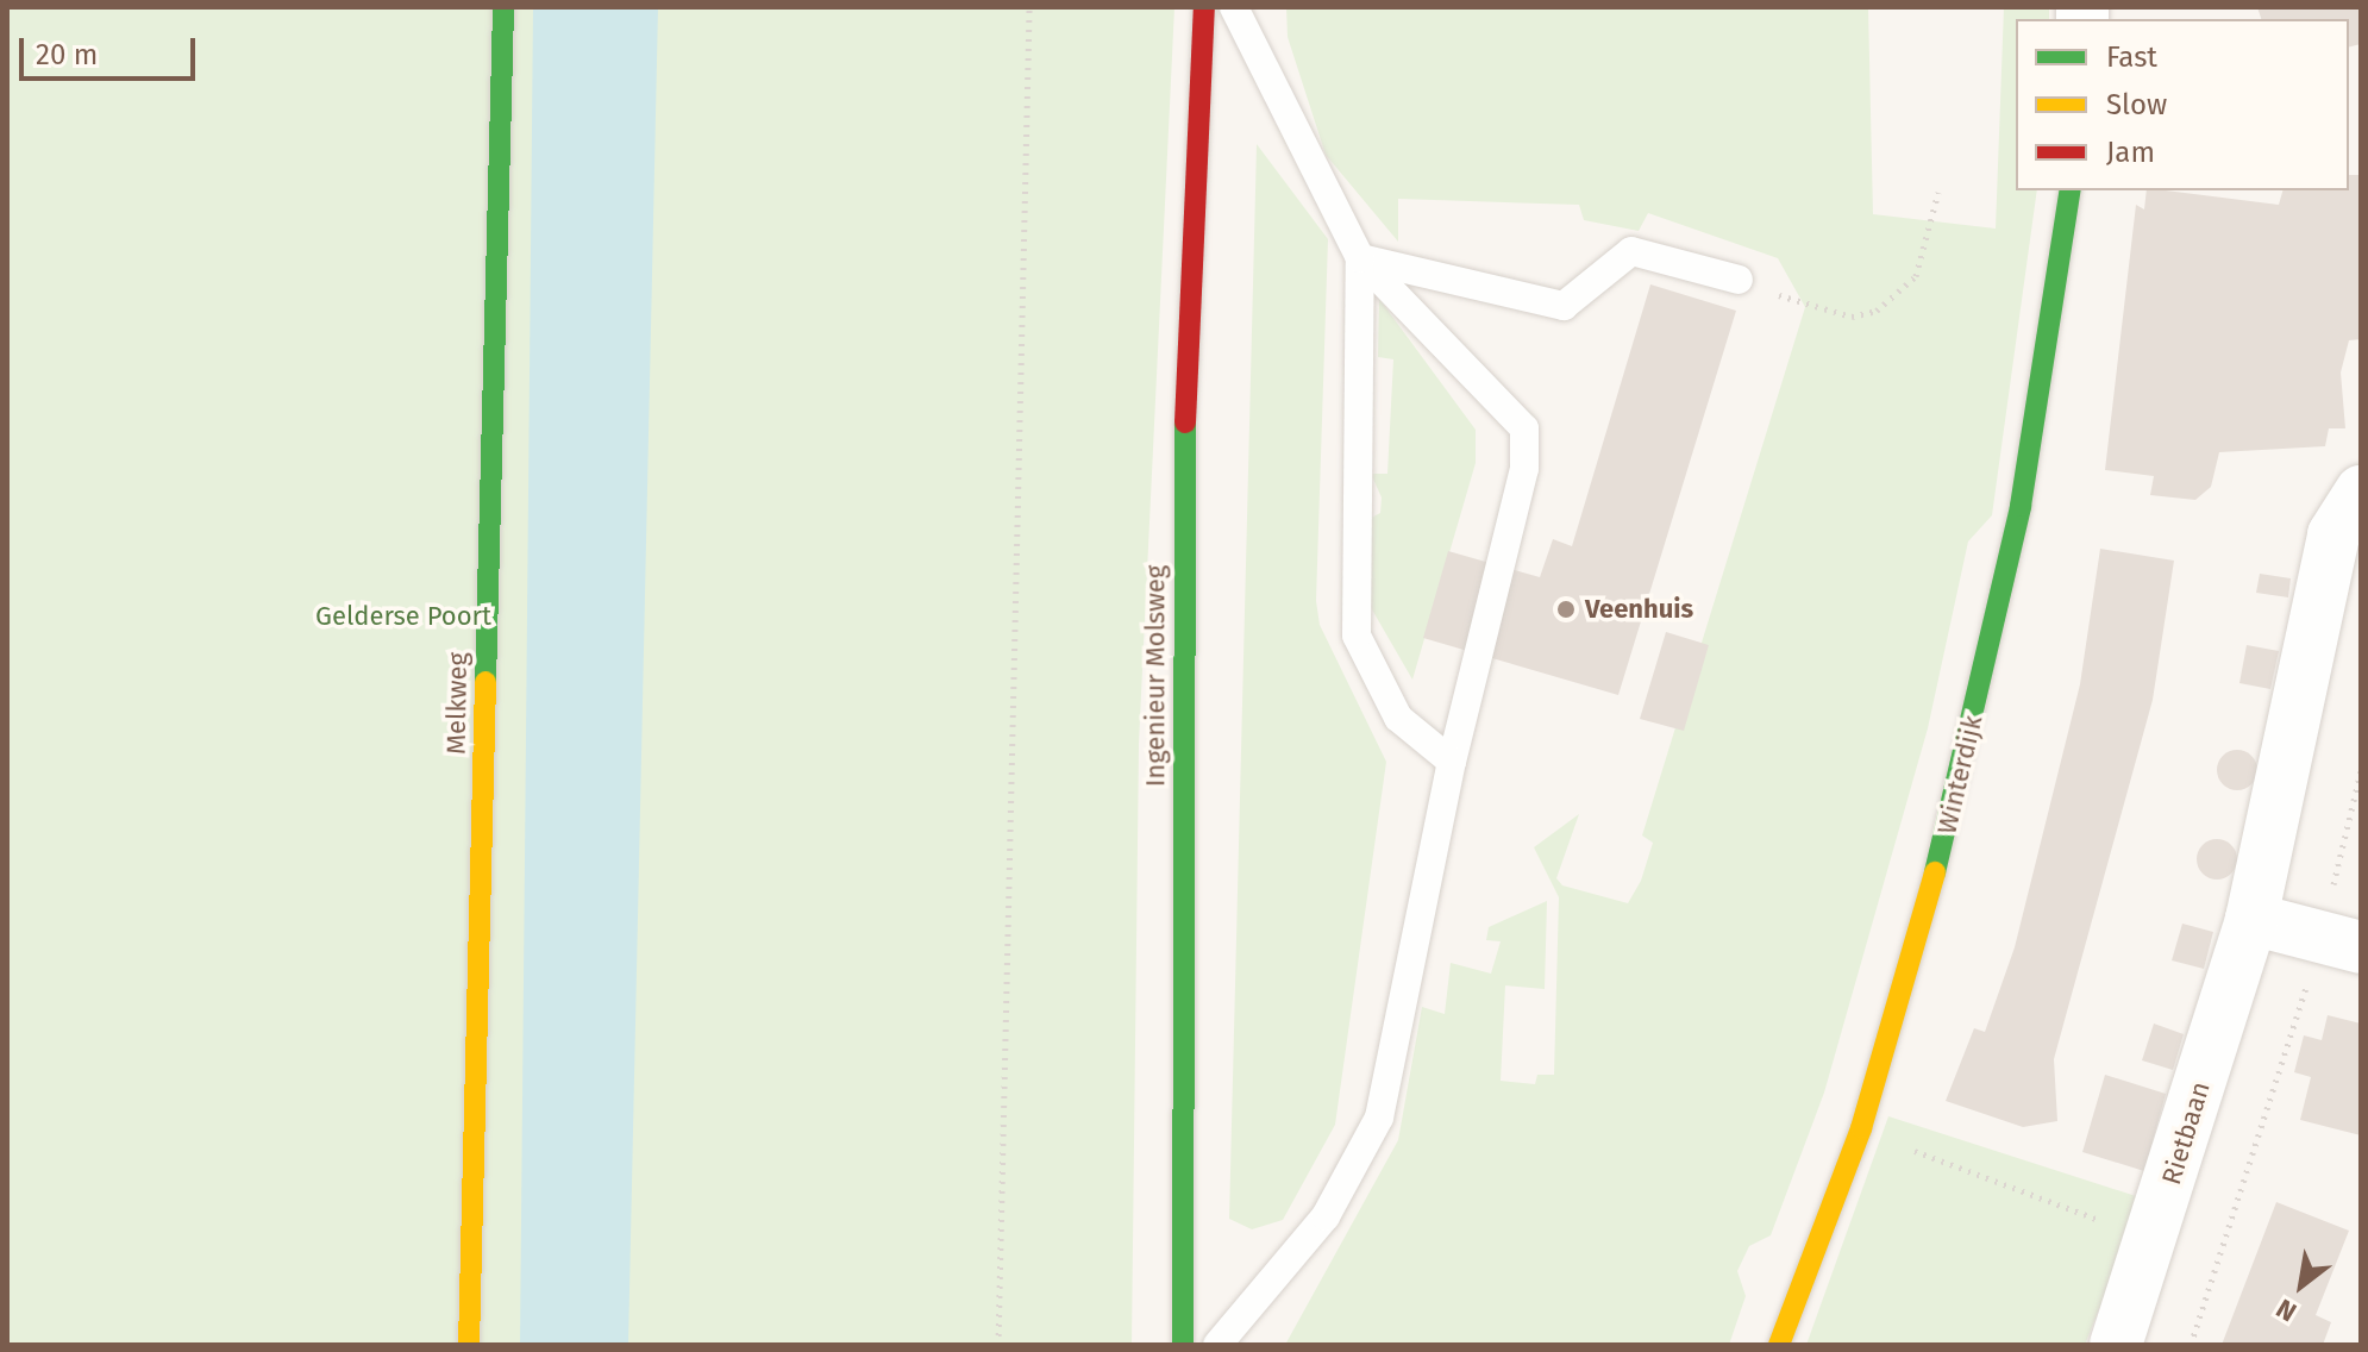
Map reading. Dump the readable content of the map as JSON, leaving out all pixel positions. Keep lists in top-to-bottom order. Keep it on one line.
{"streets":{"street":["Ingenieur Molsweg","Melkweg","Winterdijk","Rietbaan"]},"parks":["Gelderse Poort"],"places":["Veenhuis"],"legend":["Fast","Slow","Jam"],"scale_bar":"20 m","north":"bottom left"}
